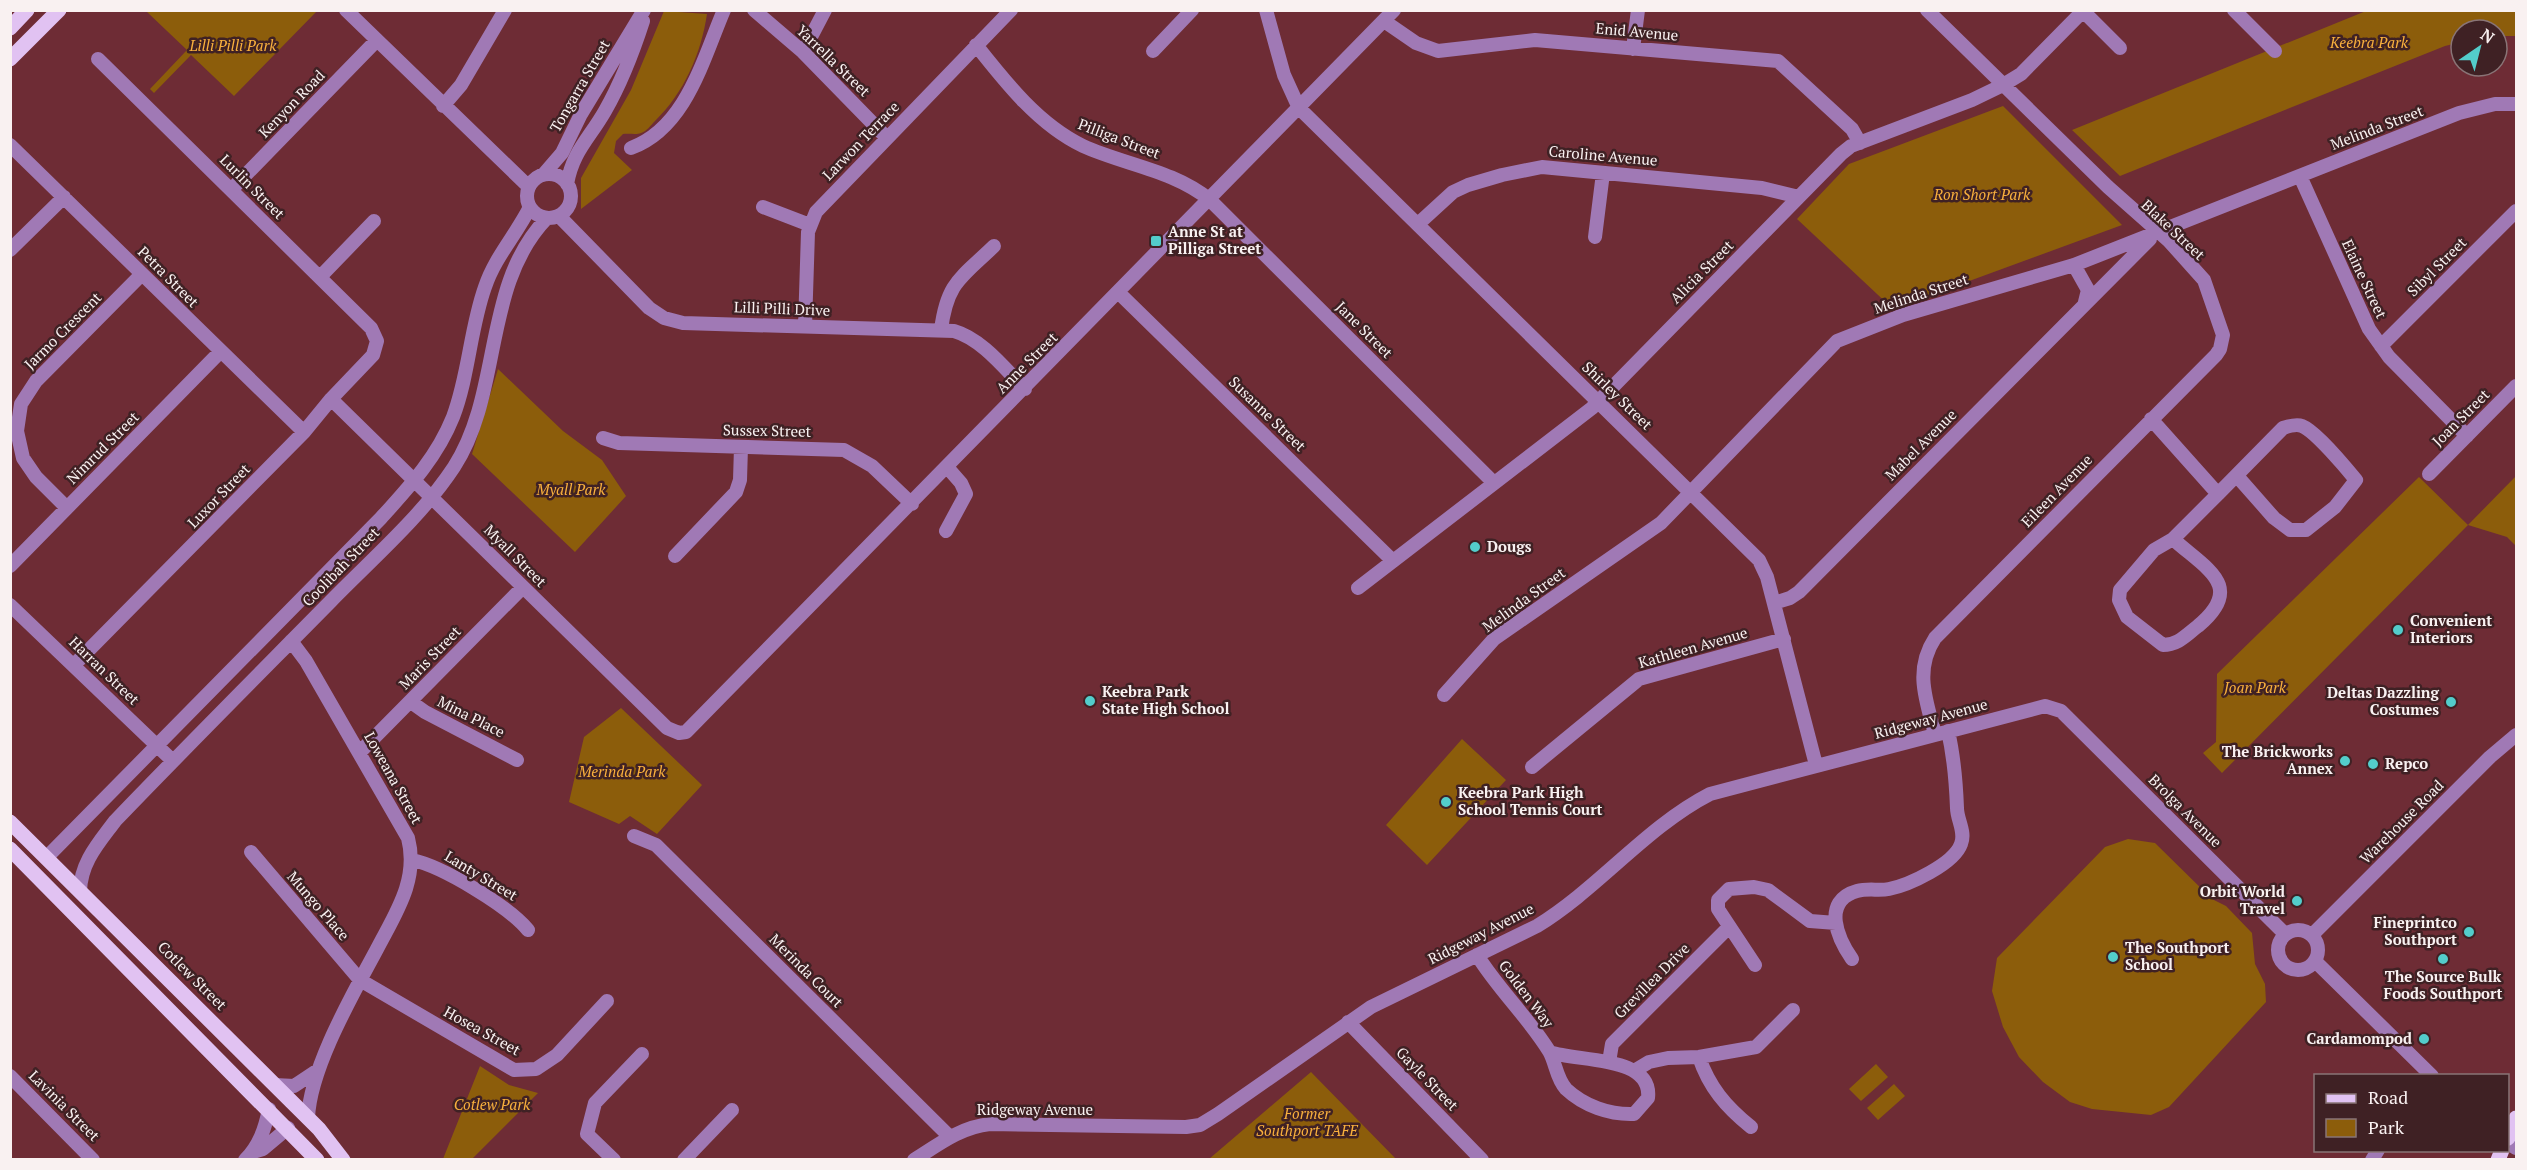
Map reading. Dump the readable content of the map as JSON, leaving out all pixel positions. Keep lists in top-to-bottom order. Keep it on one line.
{"streets":{"main road":["Cotlew Street"],"street":["Enid Avenue","Yarrella Street","Tongarra Street","Kenyon Road","Melinda Street","Pilliga Street","Larwon Terrace","Caroline Avenue","Lurlin Street","Blake Street","Sibyl Street","Alicia Street","Petra Street","Elaine Street","Lilli Pilli Drive","Jane Street","Jarmo Crescent","Anne Street","Shirley Street","Susanne Street","Joan Street","Sussex Street","Mabel Avenue","Nimrud Street","Eileen Avenue","Luxor Street","Myall Street","Coolibah Street","Kathleen Avenue","Maris Street","Harran Street","Mina Place","Ridgeway Avenue","Loweana Street","Brolga Avenue","Warehouse Road","Lanty Street","Mungo Place","Merinda Court","Grevillea Drive","Golden Way","Hosea Street","Gayle Street","Lavinia Street"]},"crossings":[["Enid Avenue","Alicia Street"],["Enid Avenue","Anne Street"],["Yarrella Street","Larwon Terrace"],["Tongarra Street","Lilli Pilli Drive"],["Tongarra Street","Coolibah Street"],["Kenyon Road","Lurlin Street"],["Melinda Street","Blake Street"],["Melinda Street","Elaine Street"],["Melinda Street","Shirley Street"],["Melinda Street","Mabel Avenue"],["Pilliga Street","Larwon Terrace"],["Pilliga Street","Jane Street"],["Pilliga Street","Anne Street"],["Caroline Avenue","Alicia Street"],["Caroline Avenue","Shirley Street"],["Lurlin Street","Luxor Street"],["Blake Street","Alicia Street"],["Blake Street","Mabel Avenue"],["Blake Street","Eileen Avenue"],["Sibyl Street","Elaine Street"],["Alicia Street","Jane Street"],["Alicia Street","Shirley Street"],["Alicia Street","Susanne Street"],["Petra Street","Jarmo Crescent"],["Petra Street","Nimrud Street"],["Petra Street","Luxor Street"],["Elaine Street","Joan Street"],["Lilli Pilli Drive","Anne Street"],["Lilli Pilli Drive","Coolibah Street"],["Jane Street","Anne Street"],["Jarmo Crescent","Nimrud Street"],["Anne Street","Shirley Street"],["Anne Street","Susanne Street"],["Anne Street","Sussex Street"],["Anne Street","Myall Street"],["Shirley Street","Mabel Avenue"],["Shirley Street","Kathleen Avenue"],["Shirley Street","Ridgeway Avenue"],["Eileen Avenue","Ridgeway Avenue"],["Luxor Street","Myall Street"],["Luxor Street","Harran Street"],["Myall Street","Coolibah Street"],["Myall Street","Maris Street"],["Coolibah Street","Harran Street"],["Coolibah Street","Loweana Street"],["Coolibah Street","Cotlew Street"],["Maris Street","Mina Place"],["Maris Street","Loweana Street"],["Ridgeway Avenue","Brolga Avenue"],["Ridgeway Avenue","Merinda Court"],["Ridgeway Avenue","Golden Way"],["Ridgeway Avenue","Gayle Street"],["Loweana Street","Lanty Street"],["Loweana Street","Mungo Place"],["Loweana Street","Cotlew Street"],["Loweana Street","Hosea Street"],["Brolga Avenue","Warehouse Road"],["Mungo Place","Hosea Street"],["Grevillea Drive","Golden Way"]],"parks":["Keebra Park","Lilli Pilli Park","Ron Short Park","Myall Park","Joan Park","Merinda Park","Cotlew Park","Former Southport TAFE"],"places":{"transit":["Anne St at Pilliga Street"],"other":["Dougs","Convenient Interiors","Keebra Park State High School","Deltas Dazzling Costumes","The Brickworks Annex","Repco","Keebra Park High School Tennis Court","Orbit World Travel","Fineprintco Southport","The Southport School","The Source Bulk Foods Southport","Cardamompod"]},"legend":["Road","Park"],"north":"top right"}
